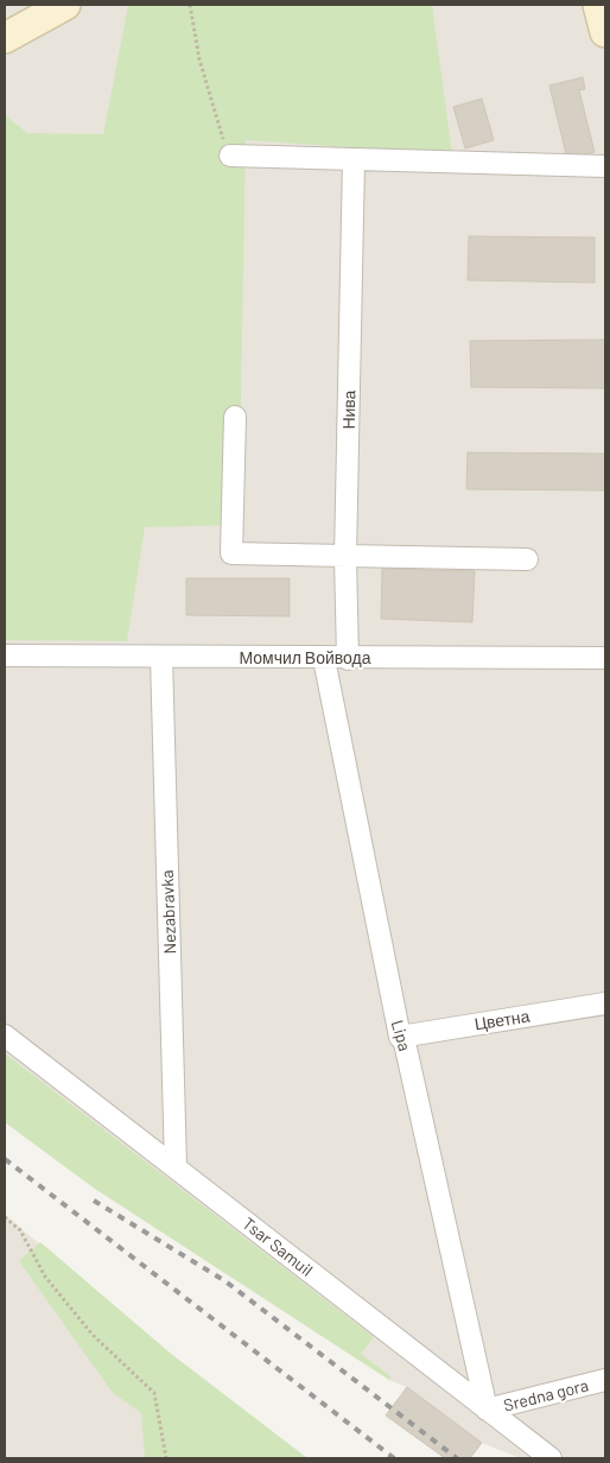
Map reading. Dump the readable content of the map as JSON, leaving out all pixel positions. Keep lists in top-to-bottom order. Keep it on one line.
{"streets":{"street":["Нива","Момчил Войвода","Nezabravka","Цветна","Lipa","Tsar Samuil","Sredna gora"]},"crossings":[["Нива","Момчил Войвода"],["Момчил Войвода","Nezabravka"],["Момчил Войвода","Lipa"],["Nezabravka","Tsar Samuil"],["Цветна","Lipa"],["Lipa","Tsar Samuil"],["Lipa","Sredna gora"],["Tsar Samuil","Sredna gora"]]}
